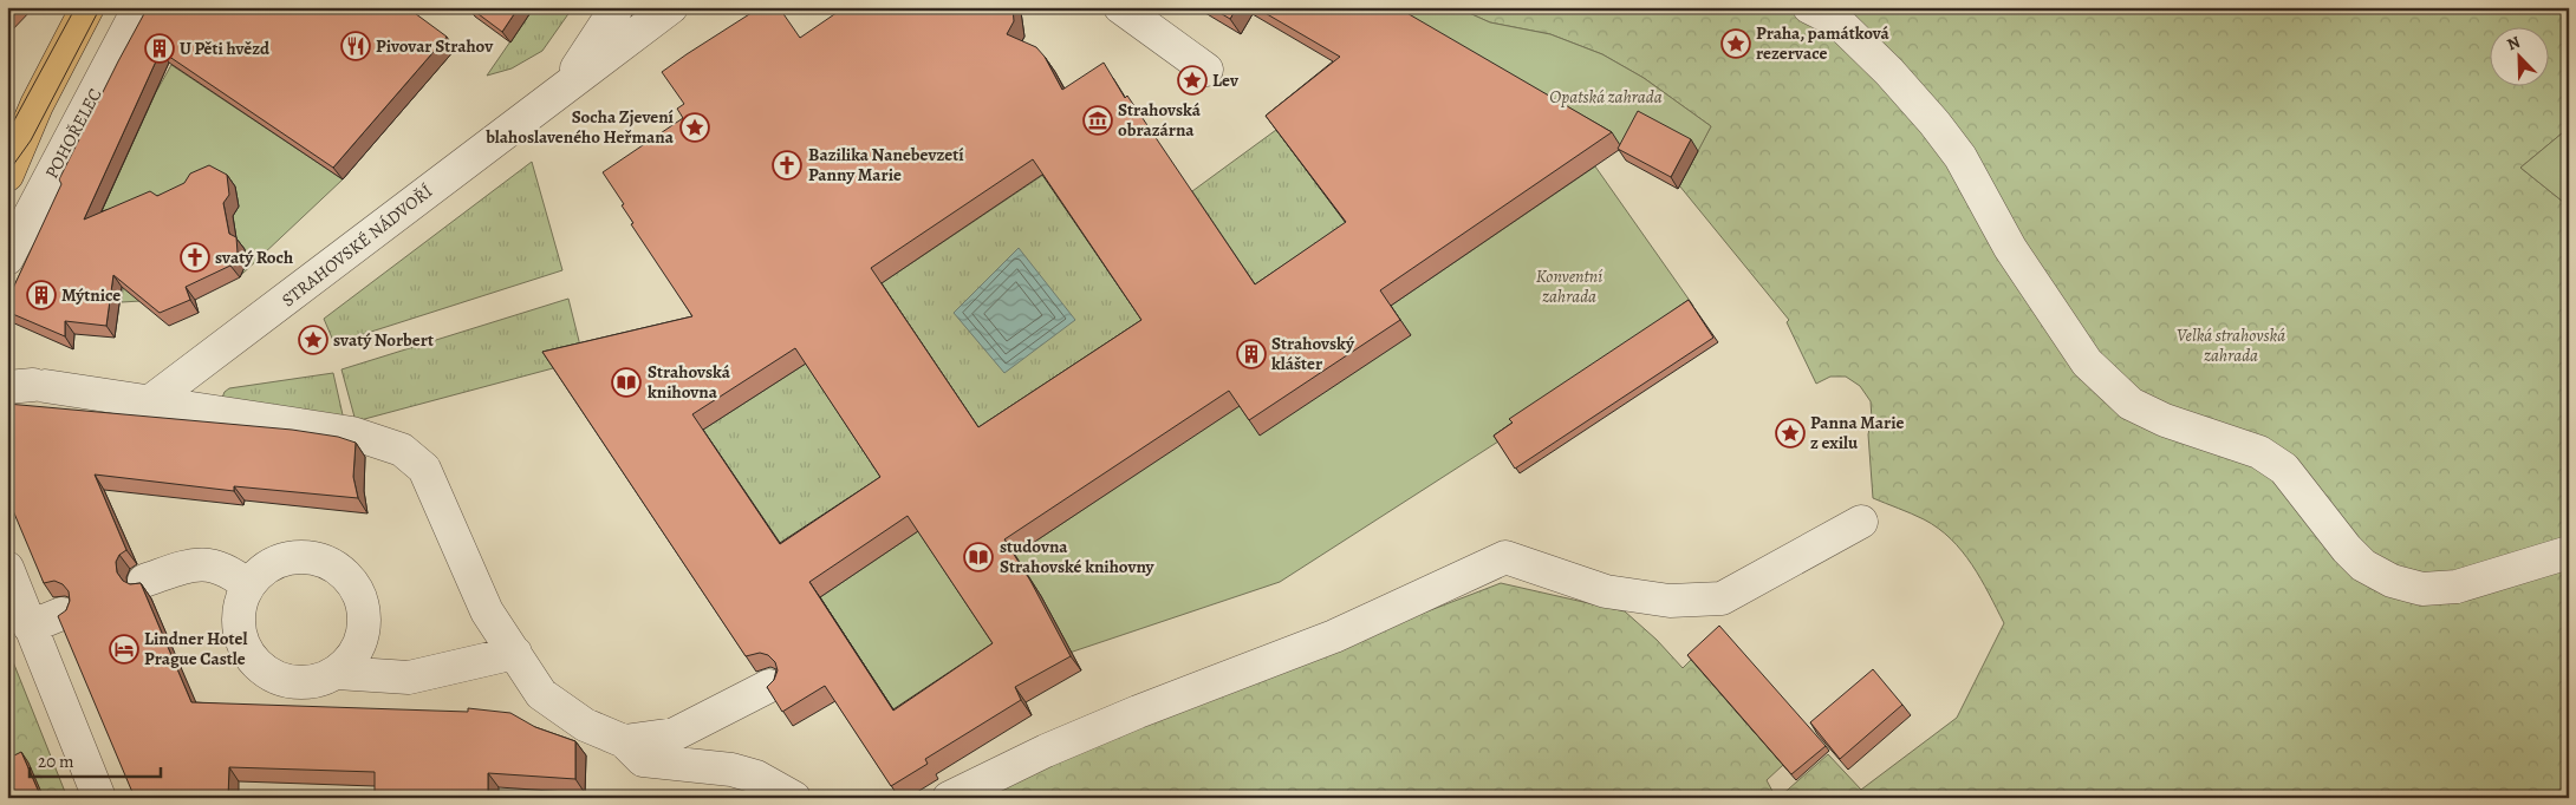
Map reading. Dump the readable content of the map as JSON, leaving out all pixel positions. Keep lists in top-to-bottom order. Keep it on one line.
{"streets":{"street":["POHOŘELEC","STRAHOVSKÉ NÁDVOŘÍ"]},"parks":["Opatská zahrada","Konventní zahrada","Velká strahovská zahrada"],"places":{"place":["Praha, památková rezervace","Lev","Socha Zjevení blahoslaveného Heřmana","svatý Norbert","Panna Marie z exilu"],"restaurant":["Pivovar Strahov"],"building":["U Pěti hvězd","Mýtnice","Strahovský klášter"],"museum":["Strahovská obrazárna"],"church":["Bazilika Nanebevzetí Panny Marie","svatý Roch"],"library":["Strahovská knihovna","studovna Strahovské knihovny"],"hotel":["Lindner Hotel Prague Castle"]},"scale_bar":"20 m","north":"top left"}
